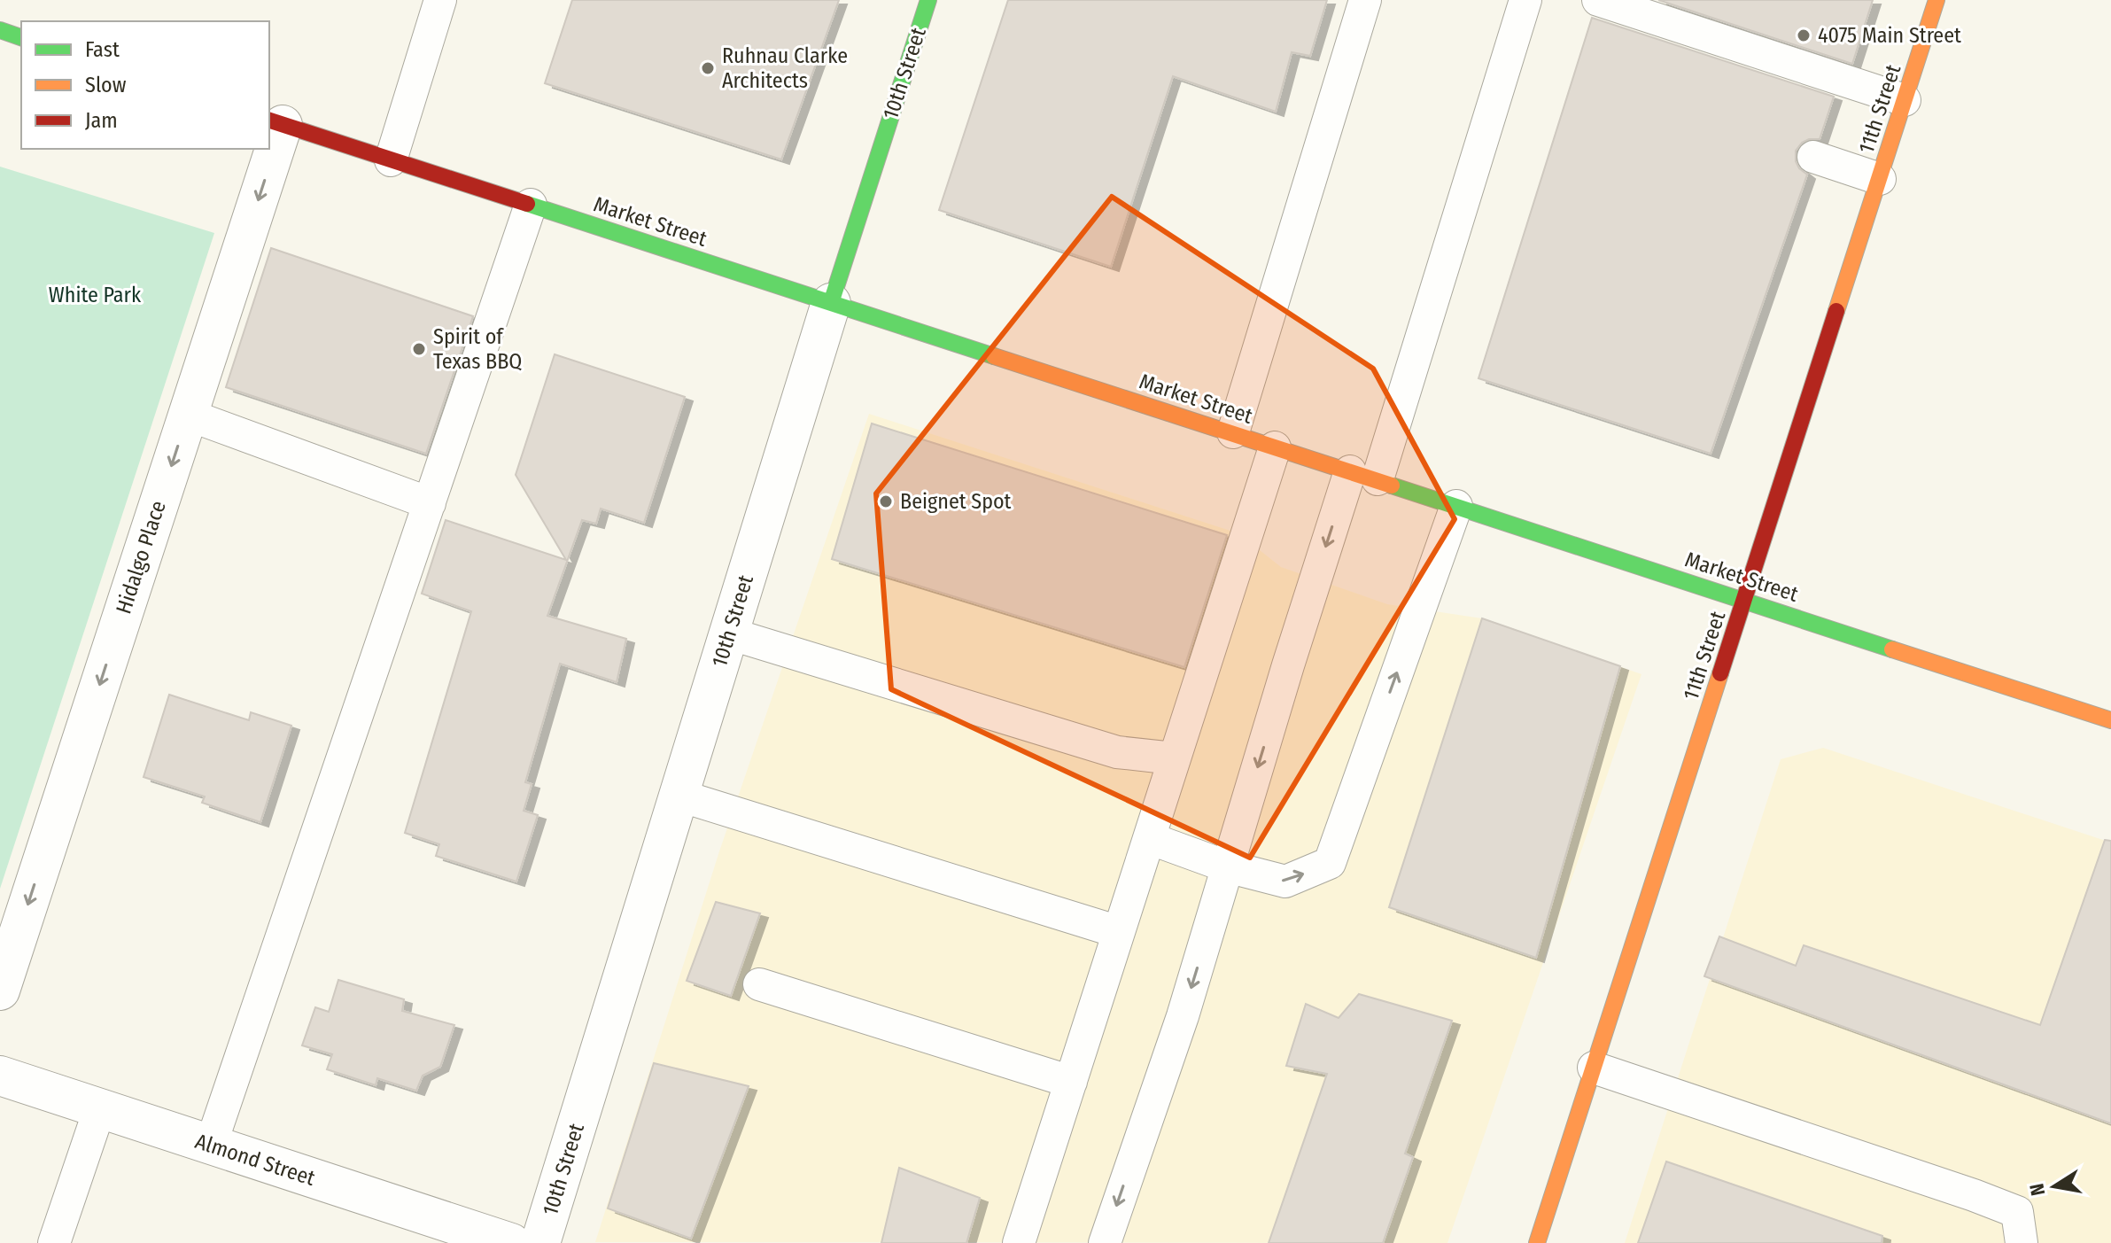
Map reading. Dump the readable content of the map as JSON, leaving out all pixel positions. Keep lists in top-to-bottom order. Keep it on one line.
{"streets":{"main road":["10th Street","11th Street","Market Street"],"street":["Hidalgo Place","Almond Street"]},"crossings":[["10th Street","Market Street"],["11th Street","Market Street"],["Market Street","Hidalgo Place"]],"one_way":["Hidalgo Place"],"parks":["White Park"],"places":["4075 Main Street","Ruhnau Clarke Architects","Spirit of Texas BBQ","Beignet Spot"],"legend":["Fast","Slow","Jam"],"north":"left"}
